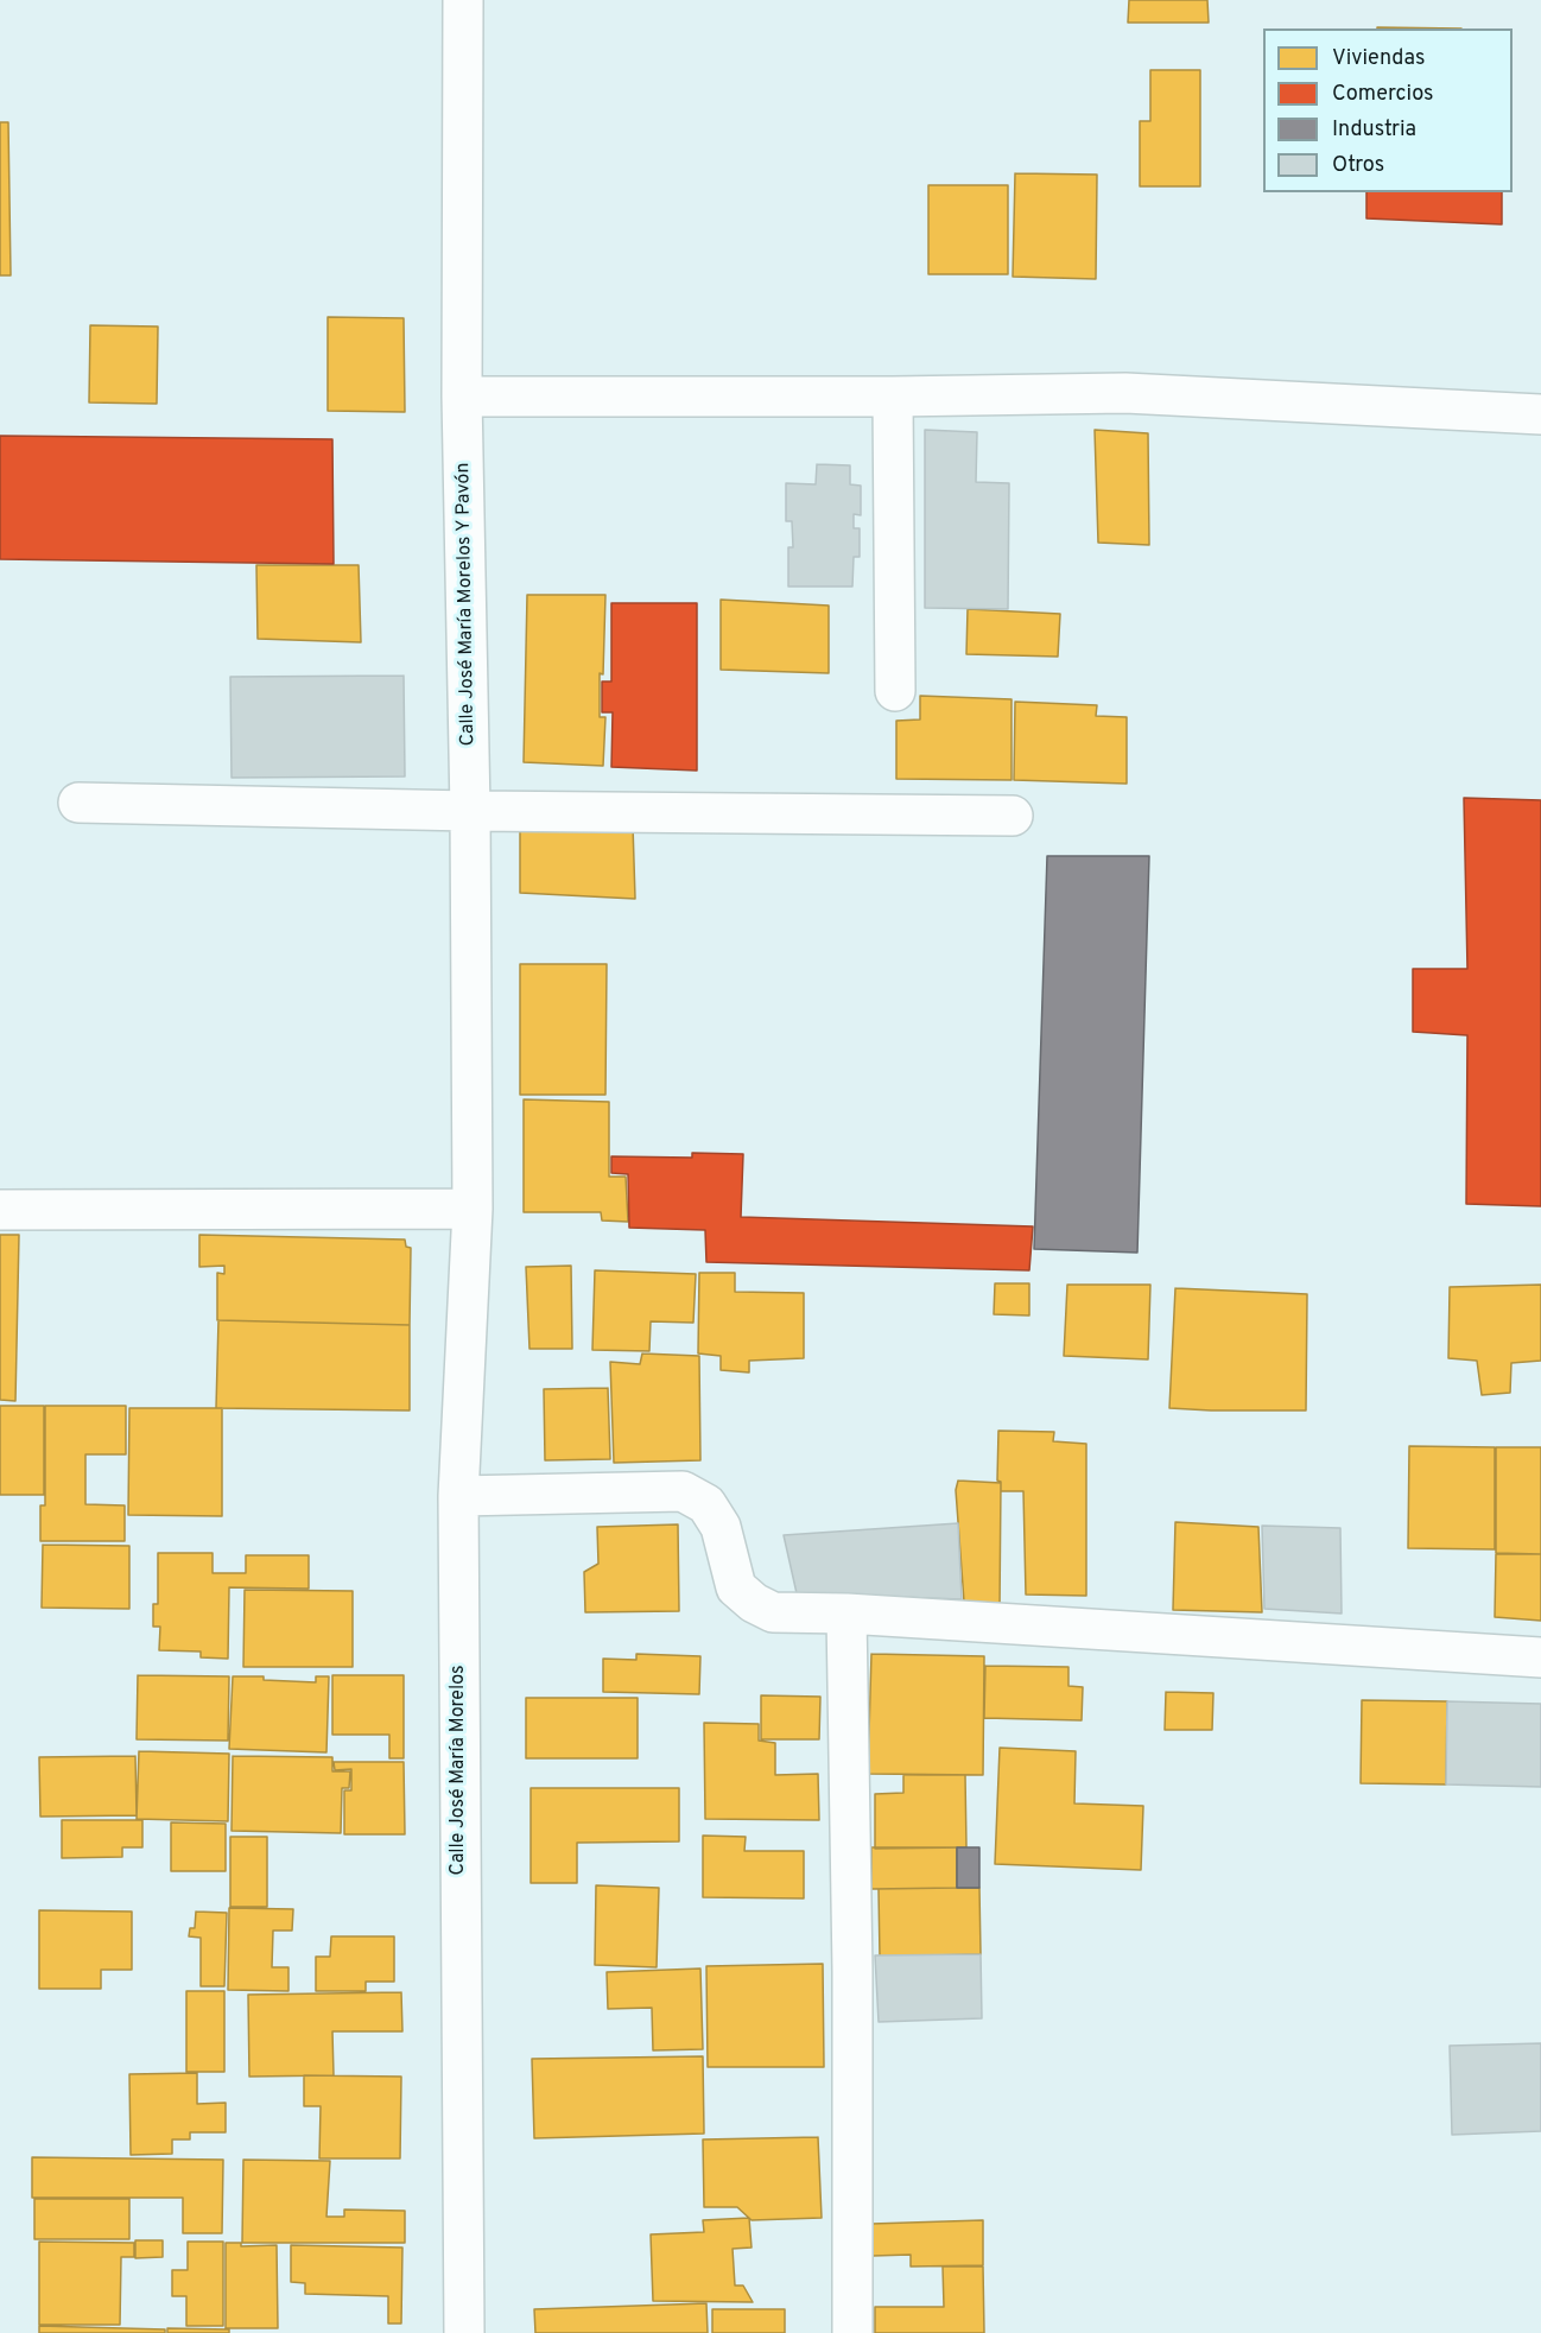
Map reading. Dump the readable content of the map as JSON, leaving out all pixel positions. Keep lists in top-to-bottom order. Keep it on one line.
{"streets":{"street":["Calle José María Morelos Y Pavón","Calle José María Morelos"]},"crossings":[["Calle José María Morelos Y Pavón","Calle José María Morelos"]],"legend":["Viviendas","Comercios","Industria","Otros"]}
